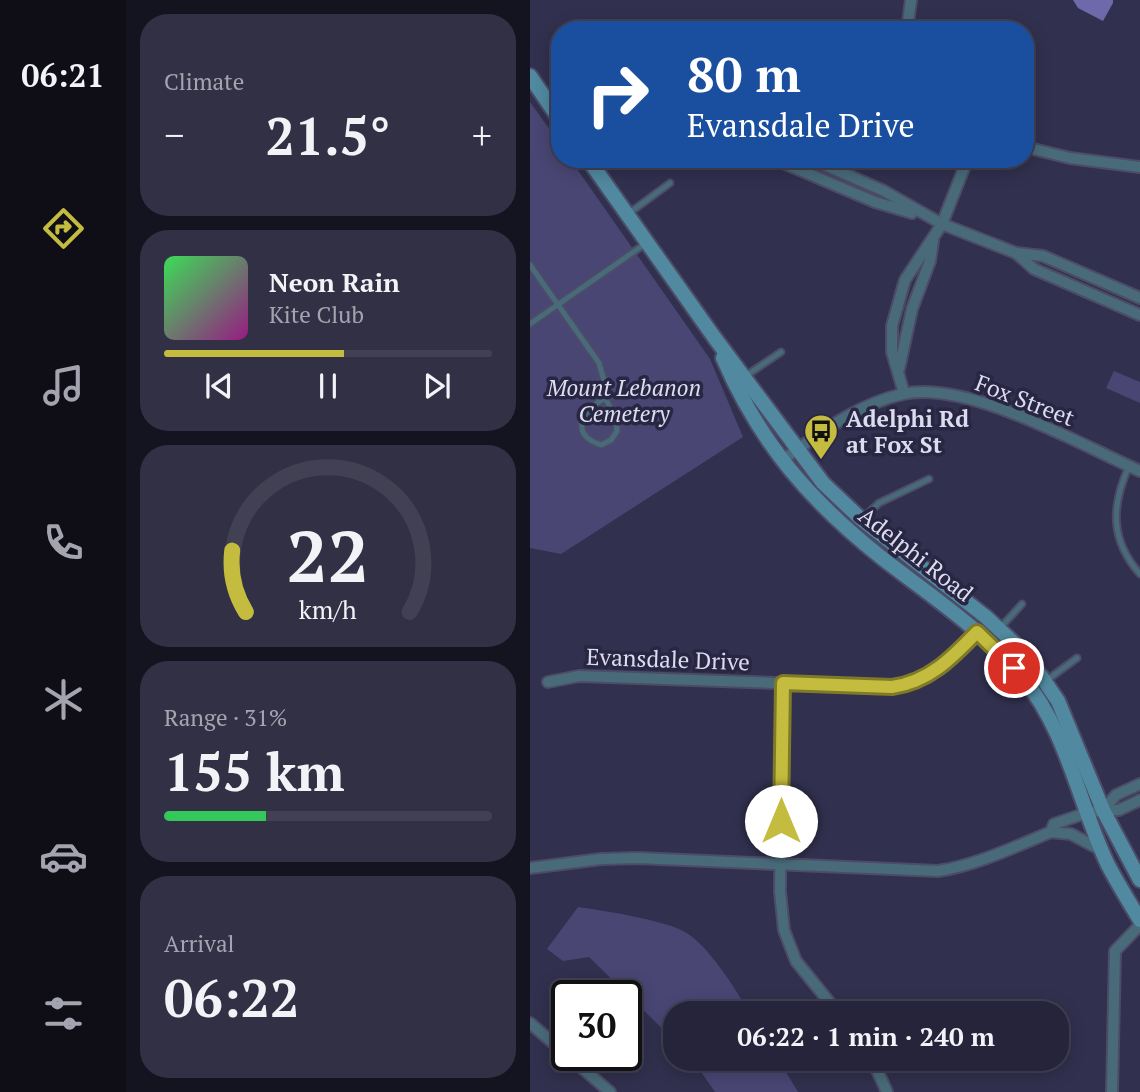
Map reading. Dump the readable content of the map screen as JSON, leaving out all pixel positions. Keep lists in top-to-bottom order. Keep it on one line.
{"streets":{"main road":["Adelphi Road"],"street":["Fox Street","Evansdale Drive"]},"crossings":[["Fox Street","Adelphi Road"],["Adelphi Road","Evansdale Drive"]],"parks":["Mount Lebanon Cemetery"],"places":{"bus stop":["Adelphi Rd at Fox St"]},"page":{"tabs":"06:21","tile":["Climate",["Range · 31%","155 km"],["Arrival","06:22"]],"turn":["80 m","Evansdale Drive"],"heat":["−","21.5°","+"],"song":["Neon Rain","Kite Club"],"limit":"30","trip":"06:22 · 1 min · 240 m","gauge":["22","km/h"]}}
